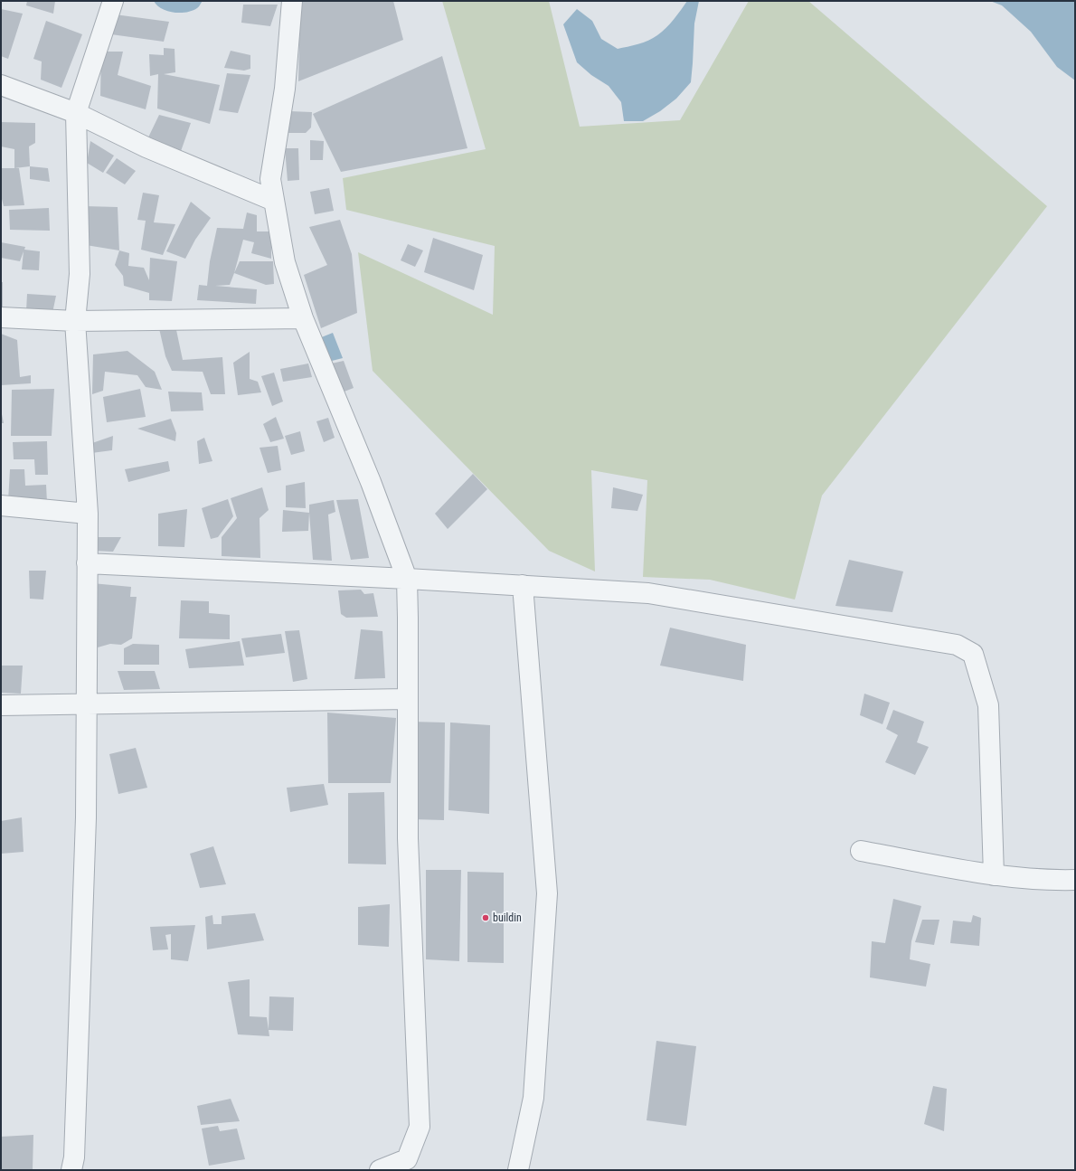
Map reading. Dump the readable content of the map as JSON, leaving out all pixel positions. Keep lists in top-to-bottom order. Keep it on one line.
{"places":["buildin"]}
